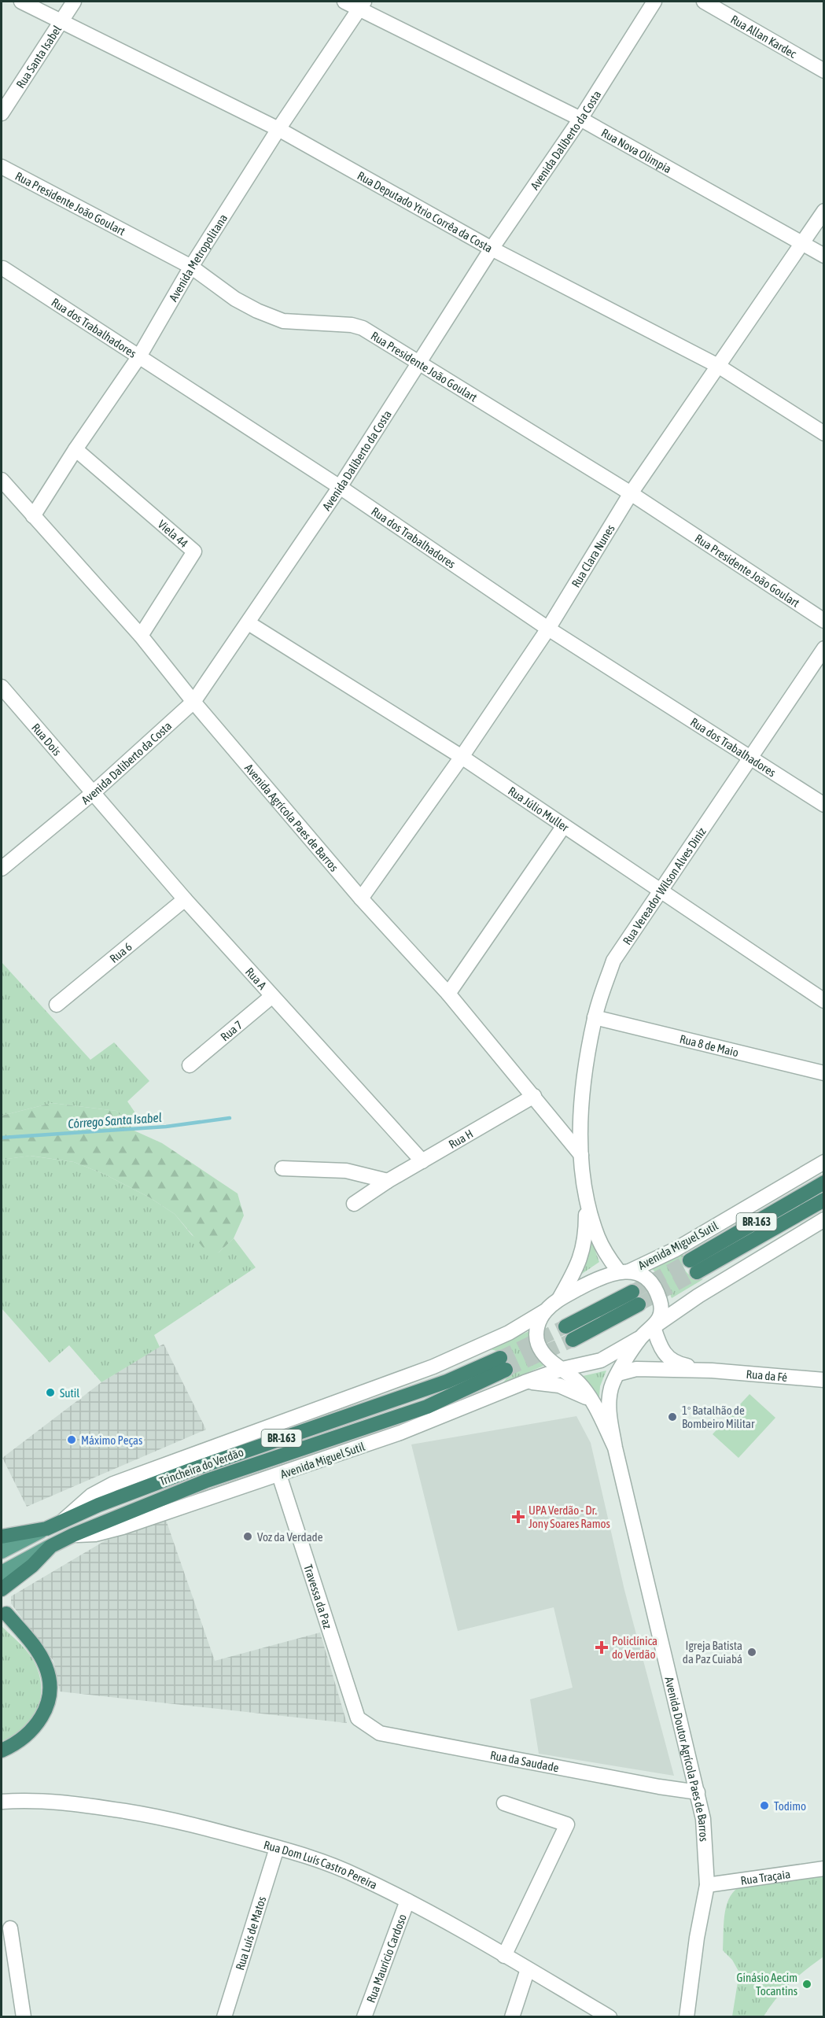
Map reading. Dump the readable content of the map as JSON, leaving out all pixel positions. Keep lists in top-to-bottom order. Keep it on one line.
{"streets":{"highway":["BR-163","Avenida Miguel Sutil","Trincheira do Verdão"],"street":["Rua Allan Kardec","Rua Santa Isabel","Avenida Daliberto da Costa","Rua Nova Olimpia","Rua Presidente João Goulart","Rua Deputado Ytrio Corrêa da Costa","Avenida Metropolitana","Rua dos Trabalhadores","Viela 44","Rua Clara Nunes","Rua Dois","Rua Júlio Muller","Avenida Agrícola Paes de Barros","Rua Vereador Wilson Alves Diniz","Rua 6","Rua A","Rua 7","Rua 8 de Maio","Rua H","Rua da Fé","Travessa da Paz","Avenida Doutor Agrícola Paes de Barros","Rua da Saudade","Rua Dom Luís Castro Pereira","Rua Traçaia","Rua Luís de Matos","Rua Maurício Cardoso"]},"crossings":[["Rua Santa Isabel","Rua Deputado Ytrio Corrêa da Costa"],["Avenida Daliberto da Costa","Rua Nova Olimpia"],["Avenida Daliberto da Costa","Rua Presidente João Goulart"],["Avenida Daliberto da Costa","Rua Deputado Ytrio Corrêa da Costa"],["Avenida Daliberto da Costa","Rua dos Trabalhadores"],["Avenida Daliberto da Costa","Rua Dois"],["Avenida Daliberto da Costa","Rua Júlio Muller"],["Avenida Daliberto da Costa","Avenida Agrícola Paes de Barros"],["Avenida Daliberto da Costa","Rua A"],["Rua Nova Olimpia","Avenida Metropolitana"],["Rua Nova Olimpia","Rua Clara Nunes"],["Rua Presidente João Goulart","Avenida Metropolitana"],["Rua Presidente João Goulart","Rua Clara Nunes"],["Rua Deputado Ytrio Corrêa da Costa","Avenida Metropolitana"],["Rua Deputado Ytrio Corrêa da Costa","Rua Clara Nunes"],["Avenida Metropolitana","Rua dos Trabalhadores"],["Avenida Metropolitana","Viela 44"],["Avenida Metropolitana","Avenida Agrícola Paes de Barros"],["Rua dos Trabalhadores","Rua Clara Nunes"],["Rua dos Trabalhadores","Rua Vereador Wilson Alves Diniz"],["Viela 44","Avenida Agrícola Paes de Barros"],["Rua Clara Nunes","Rua Júlio Muller"],["Rua Clara Nunes","Avenida Agrícola Paes de Barros"],["Rua Dois","Rua A"],["Rua Júlio Muller","Rua Vereador Wilson Alves Diniz"],["Avenida Agrícola Paes de Barros","Rua Vereador Wilson Alves Diniz"],["Avenida Agrícola Paes de Barros","Rua H"],["Avenida Agrícola Paes de Barros","Avenida Doutor Agrícola Paes de Barros"],["Rua Vereador Wilson Alves Diniz","Rua 8 de Maio"],["Rua Vereador Wilson Alves Diniz","Avenida Doutor Agrícola Paes de Barros"],["Rua 6","Rua A"],["Rua A","Rua 7"],["Rua A","Rua H"],["BR-163","Trincheira do Verdão"],["Avenida Miguel Sutil","Rua da Fé"],["Avenida Miguel Sutil","Trincheira do Verdão"],["Avenida Miguel Sutil","Travessa da Paz"],["Avenida Miguel Sutil","Avenida Doutor Agrícola Paes de Barros"],["Rua da Fé","Avenida Doutor Agrícola Paes de Barros"],["Travessa da Paz","Rua da Saudade"],["Avenida Doutor Agrícola Paes de Barros","Rua da Saudade"],["Avenida Doutor Agrícola Paes de Barros","Rua Traçaia"],["Rua Dom Luís Castro Pereira","Rua Luís de Matos"],["Rua Dom Luís Castro Pereira","Rua Maurício Cardoso"]],"water":["Córrego Santa Isabel"],"places":{"other":["Sutil","1º Batalhão de Bombeiro Militar","Máximo Peças","Voz da Verdade","Igreja Batista da Paz Cuiabá","Todimo","Ginásio Aecim Tocantins"],"health":["UPA Verdão - Dr. Jony Soares Ramos","Policlínica do Verdão"]}}
